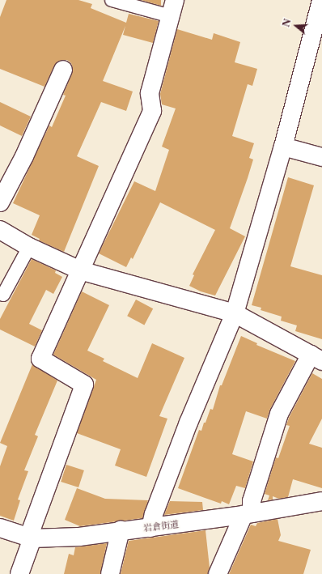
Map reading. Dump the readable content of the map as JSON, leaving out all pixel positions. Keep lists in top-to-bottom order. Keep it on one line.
{"streets":{"street":["岩倉街道"]},"north":"left"}
